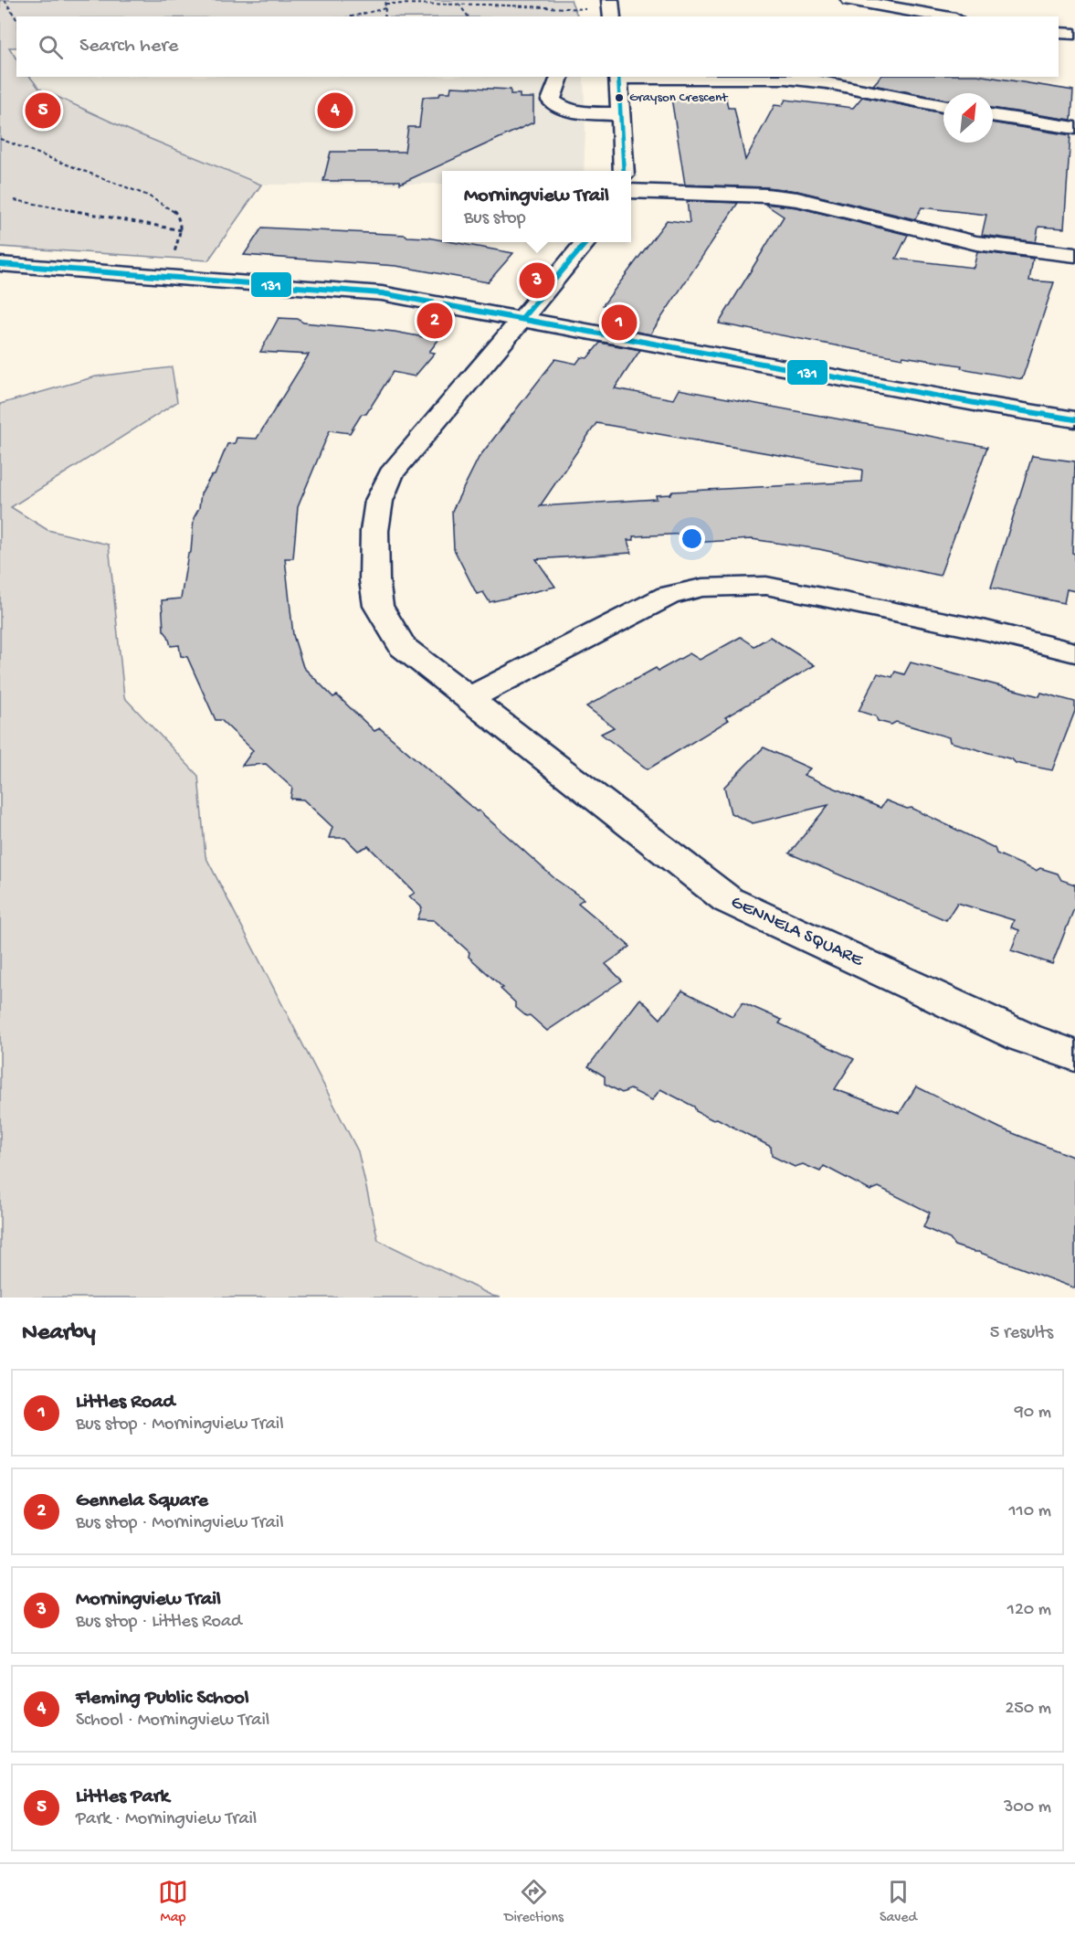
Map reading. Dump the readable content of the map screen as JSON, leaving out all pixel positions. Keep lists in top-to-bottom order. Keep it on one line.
{"streets":{"street":["GENNELA SQUARE"]},"places":["Grayson Crescent"],"lines":["transit line 131"],"north":"top right","page":{"search":"Search here","pins":["4","5","3","2","1"],"popup":["Morningview Trail","Bus stop"],"heading":["Nearby","5 results"],"list":[{"mark":"1","name":"Littles Road","note":"Bus stop · Morningview Trail","value":"90 m"},{"mark":"2","name":"Gennela Square","note":"Bus stop · Morningview Trail","value":"110 m"},{"mark":"3","name":"Morningview Trail","note":"Bus stop · Littles Road","value":"120 m"},{"mark":"4","name":"Fleming Public School","note":"School · Morningview Trail","value":"250 m"},{"mark":"5","name":"Littles Park","note":"Park · Morningview Trail","value":"300 m"}],"nav":["Map","Directions","Saved"]}}
